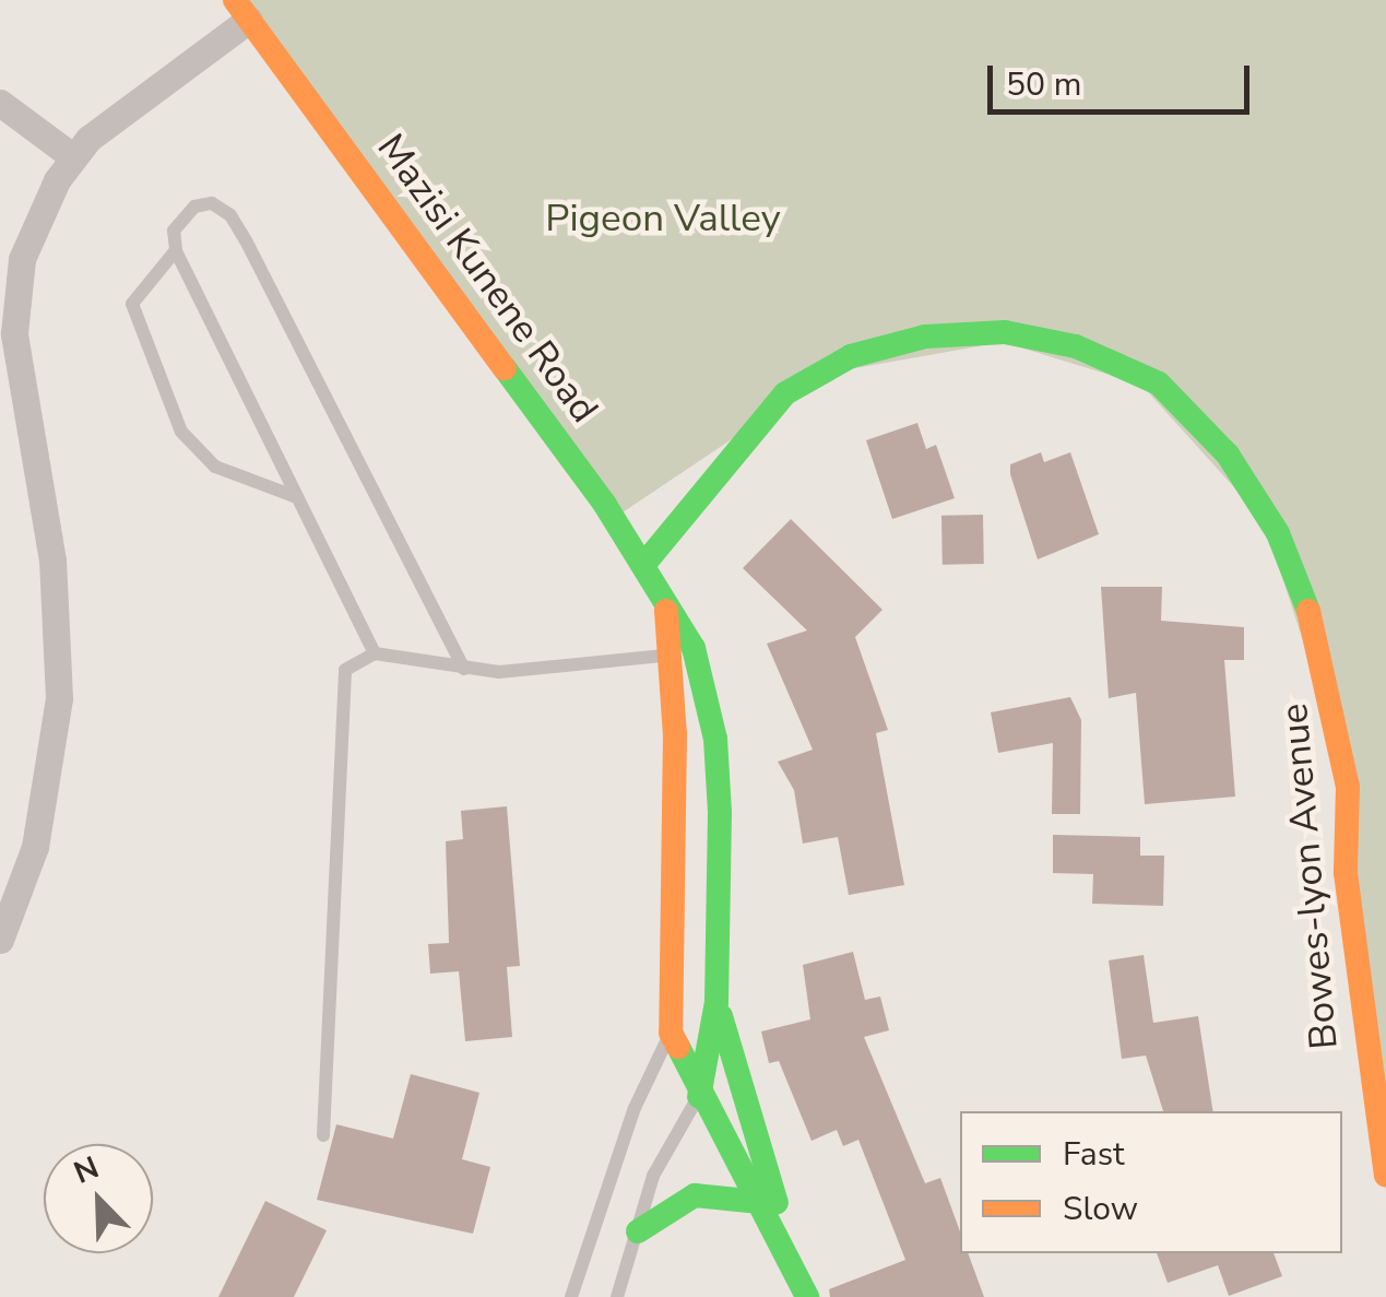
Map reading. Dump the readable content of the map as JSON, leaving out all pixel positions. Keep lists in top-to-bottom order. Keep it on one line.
{"streets":{"street":["Mazisi Kunene Road","Bowes-lyon Avenue"]},"crossings":[["Mazisi Kunene Road","Bowes-lyon Avenue"]],"parks":["Pigeon Valley"],"legend":["Fast","Slow"],"scale_bar":"50 m","north":"top left"}
